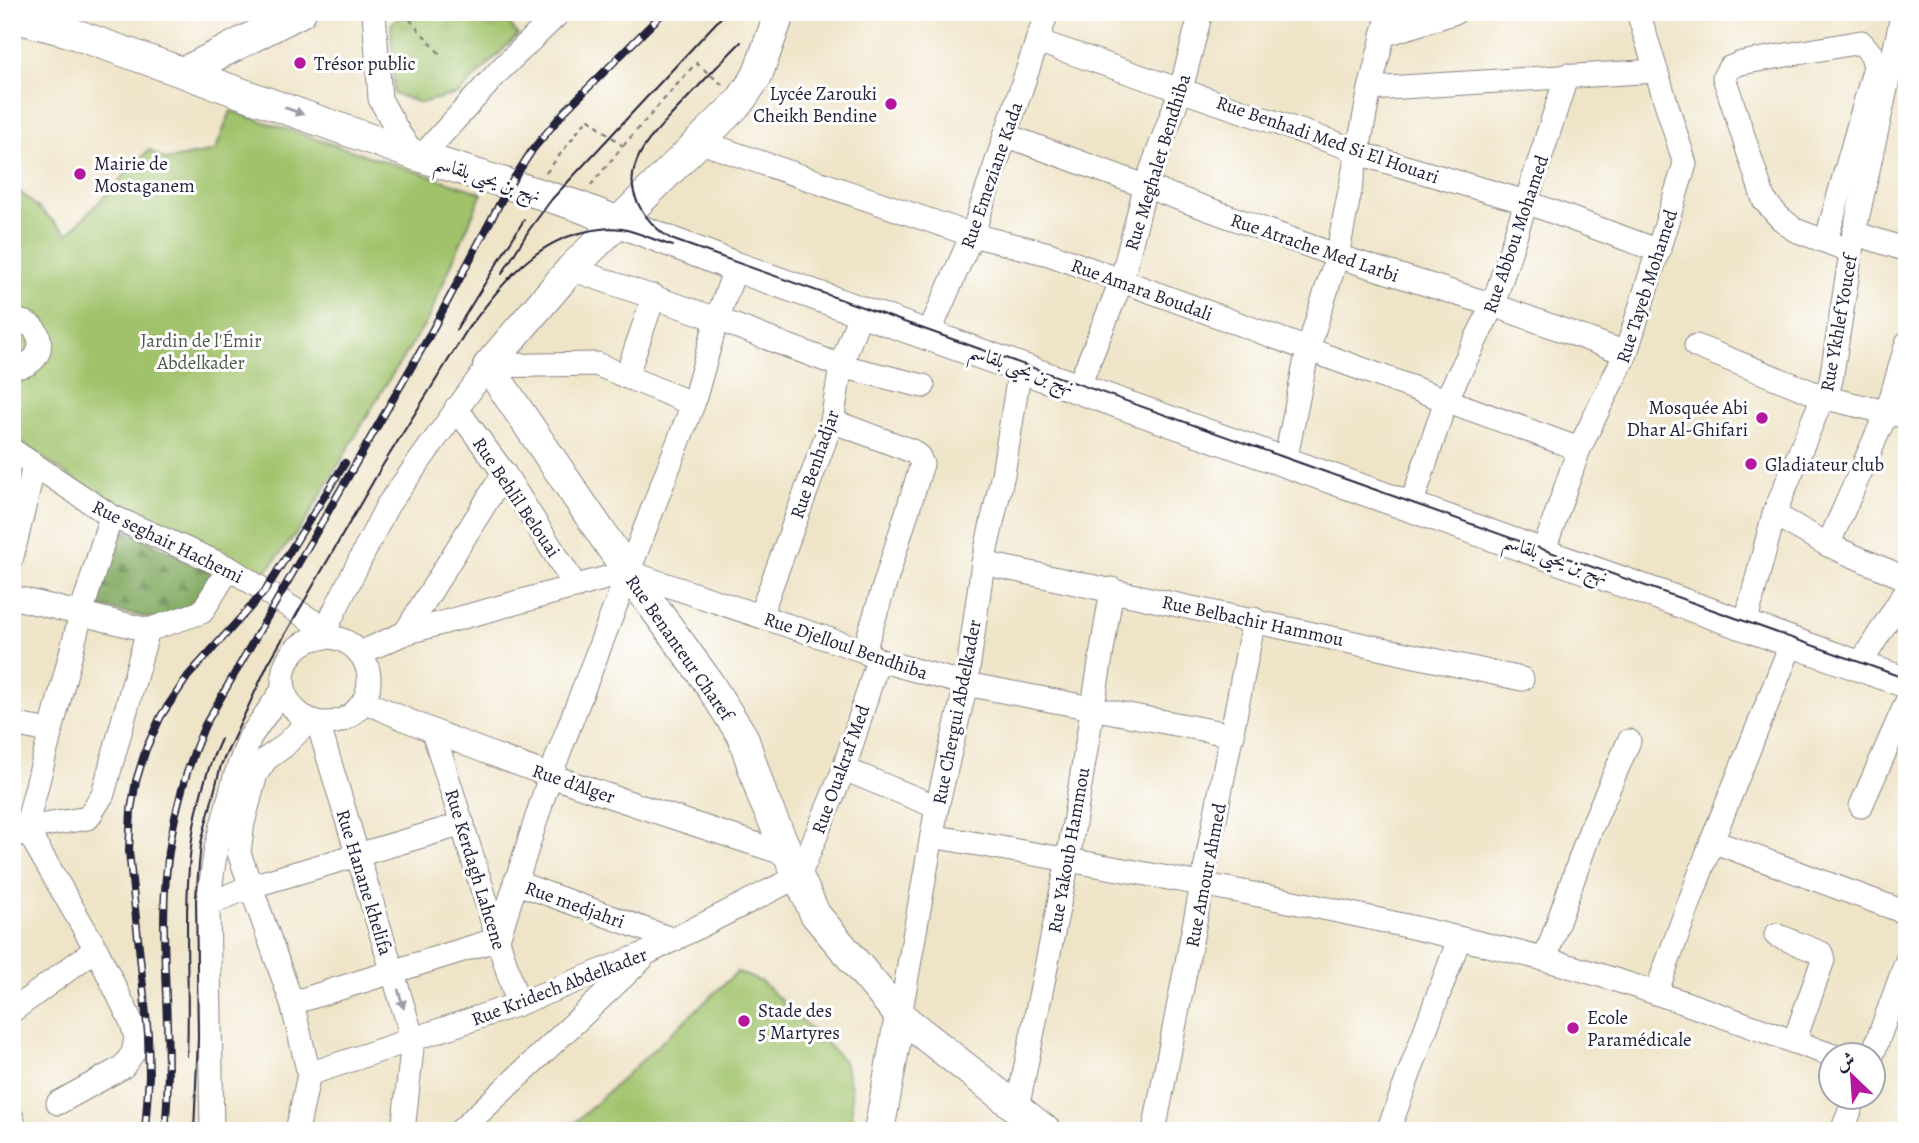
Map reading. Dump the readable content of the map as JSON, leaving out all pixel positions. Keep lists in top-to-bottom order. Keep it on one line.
{"streets":{"main road":["نهج بن يحيى بلقاسم","Rue Benanteur Charef"],"street":["Rue Benhadi Med Si El Houari","Rue Meghalet Bendhiba","Rue Emeziane Kada","Rue Abbou Mohamed","Rue Atrache Med Larbi","Rue Tayeb Mohamed","Rue Amara Boudali","Rue Ykhlef Youcef","Rue Benhadjar","Rue Behlil Belouai","Rue seghair Hachemi","Rue Belbachir Hammou","Rue Djelloul Bendhiba","Rue Chergui Abdelkader","Rue Ouakraf Med","Rue d'Alger","Rue Yakoub Hammou","Rue Kerdagh Lahcene","Rue Amour Ahmed","Rue Hanane khelifa","Rue medjahri","Rue Kridech Abdelkader"]},"crossings":[["Rue Benhadi Med Si El Houari","Rue Meghalet Bendhiba"],["Rue Benhadi Med Si El Houari","Rue Emeziane Kada"],["Rue Benhadi Med Si El Houari","Rue Abbou Mohamed"],["Rue Benhadi Med Si El Houari","Rue Tayeb Mohamed"],["Rue Meghalet Bendhiba","نهج بن يحيى بلقاسم"],["Rue Meghalet Bendhiba","Rue Atrache Med Larbi"],["Rue Meghalet Bendhiba","Rue Amara Boudali"],["Rue Emeziane Kada","نهج بن يحيى بلقاسم"],["Rue Emeziane Kada","Rue Atrache Med Larbi"],["Rue Emeziane Kada","Rue Amara Boudali"],["نهج بن يحيى بلقاسم","Rue Abbou Mohamed"],["نهج بن يحيى بلقاسم","Rue Tayeb Mohamed"],["نهج بن يحيى بلقاسم","Rue Ykhlef Youcef"],["نهج بن يحيى بلقاسم","Rue Benhadjar"],["نهج بن يحيى بلقاسم","Rue Chergui Abdelkader"],["Rue Abbou Mohamed","Rue Atrache Med Larbi"],["Rue Abbou Mohamed","Rue Amara Boudali"],["Rue Atrache Med Larbi","Rue Tayeb Mohamed"],["Rue Tayeb Mohamed","Rue Amara Boudali"],["Rue Benhadjar","Rue Djelloul Bendhiba"],["Rue Benhadjar","Rue Ouakraf Med"],["Rue seghair Hachemi","Rue d'Alger"],["Rue seghair Hachemi","Rue Hanane khelifa"],["Rue Belbachir Hammou","Rue Chergui Abdelkader"],["Rue Belbachir Hammou","Rue Yakoub Hammou"],["Rue Belbachir Hammou","Rue Amour Ahmed"],["Rue Djelloul Bendhiba","Rue Benanteur Charef"],["Rue Djelloul Bendhiba","Rue Chergui Abdelkader"],["Rue Djelloul Bendhiba","Rue Ouakraf Med"],["Rue Djelloul Bendhiba","Rue Yakoub Hammou"],["Rue Djelloul Bendhiba","Rue Amour Ahmed"],["Rue Benanteur Charef","Rue Chergui Abdelkader"],["Rue Benanteur Charef","Rue Ouakraf Med"],["Rue Benanteur Charef","Rue d'Alger"],["Rue Benanteur Charef","Rue Yakoub Hammou"],["Rue Benanteur Charef","Rue Kridech Abdelkader"],["Rue Ouakraf Med","Rue d'Alger"],["Rue Ouakraf Med","Rue Kridech Abdelkader"],["Rue d'Alger","Rue Kerdagh Lahcene"],["Rue d'Alger","Rue Hanane khelifa"],["Rue d'Alger","Rue Kridech Abdelkader"],["Rue Kerdagh Lahcene","Rue Kridech Abdelkader"],["Rue Hanane khelifa","Rue Kridech Abdelkader"],["Rue medjahri","Rue Kridech Abdelkader"]],"parks":["Jardin de l'Émir Abdelkader"],"places":["Trésor public","Lycée Zarouki Cheikh Bendine","Mairie de Mostaganem","Mosquée Abi Dhar Al-Ghifari","Gladiateur club","Stade des 5 Martyres","Ecole Paramédicale"],"north":"top left"}
